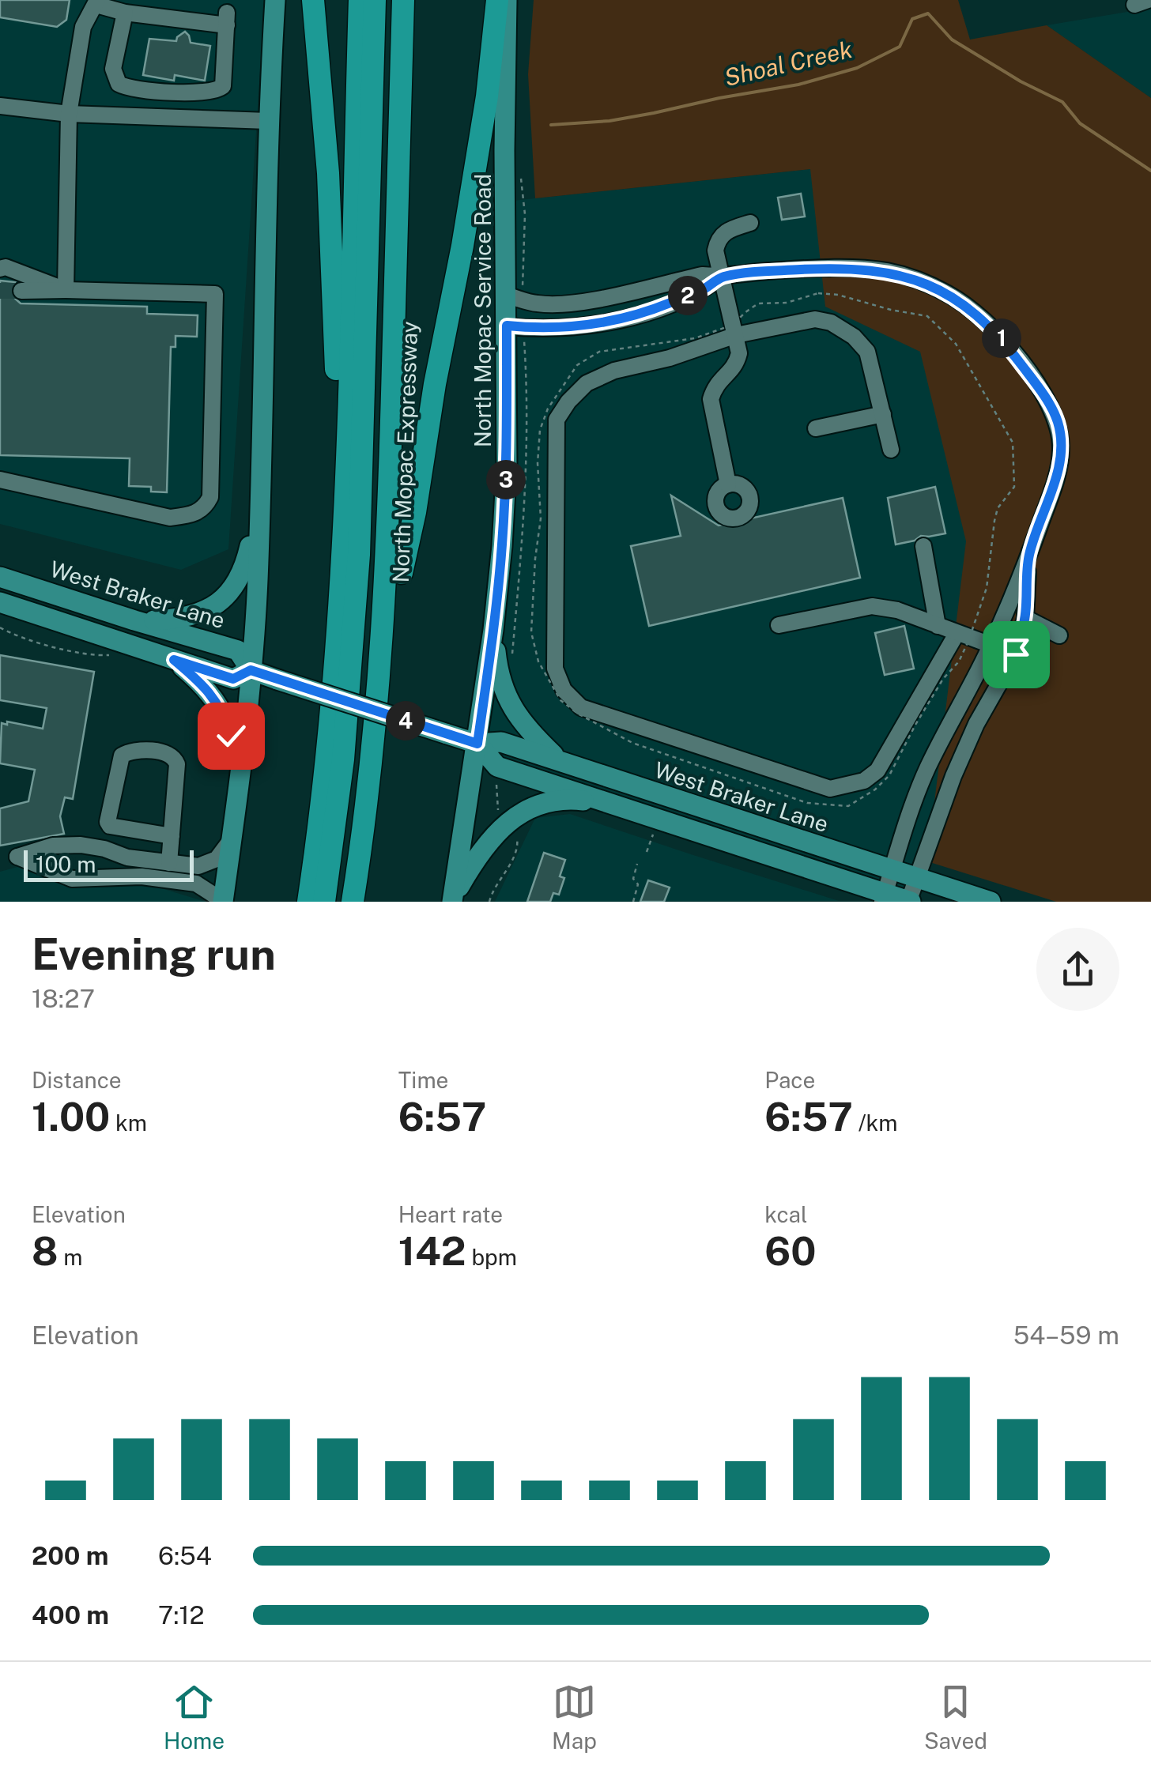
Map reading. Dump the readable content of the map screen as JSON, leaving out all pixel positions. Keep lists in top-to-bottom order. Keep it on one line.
{"streets":{"highway":["North Mopac Expressway"],"main road":["North Mopac Service Road","West Braker Lane"]},"crossings":[["North Mopac Service Road","West Braker Lane"]],"water":["Shoal Creek"],"scale_bar":"100 m","page":{"pins":["2","1","3","4"],"scale":"100 m","heading":["Evening run","18:27"],"stats":[["Distance","1.00 km"],["Time","6:57"],["Pace","6:57 /km"],["Elevation","8 m"],["Heart rate","142 bpm"],["kcal","60"]],"chart":["Elevation","54–59 m"],"list":[{"name":"200 m","note":"6:54"},{"name":"400 m","note":"7:12"}],"tabs":["Home","Map","Saved"]}}
